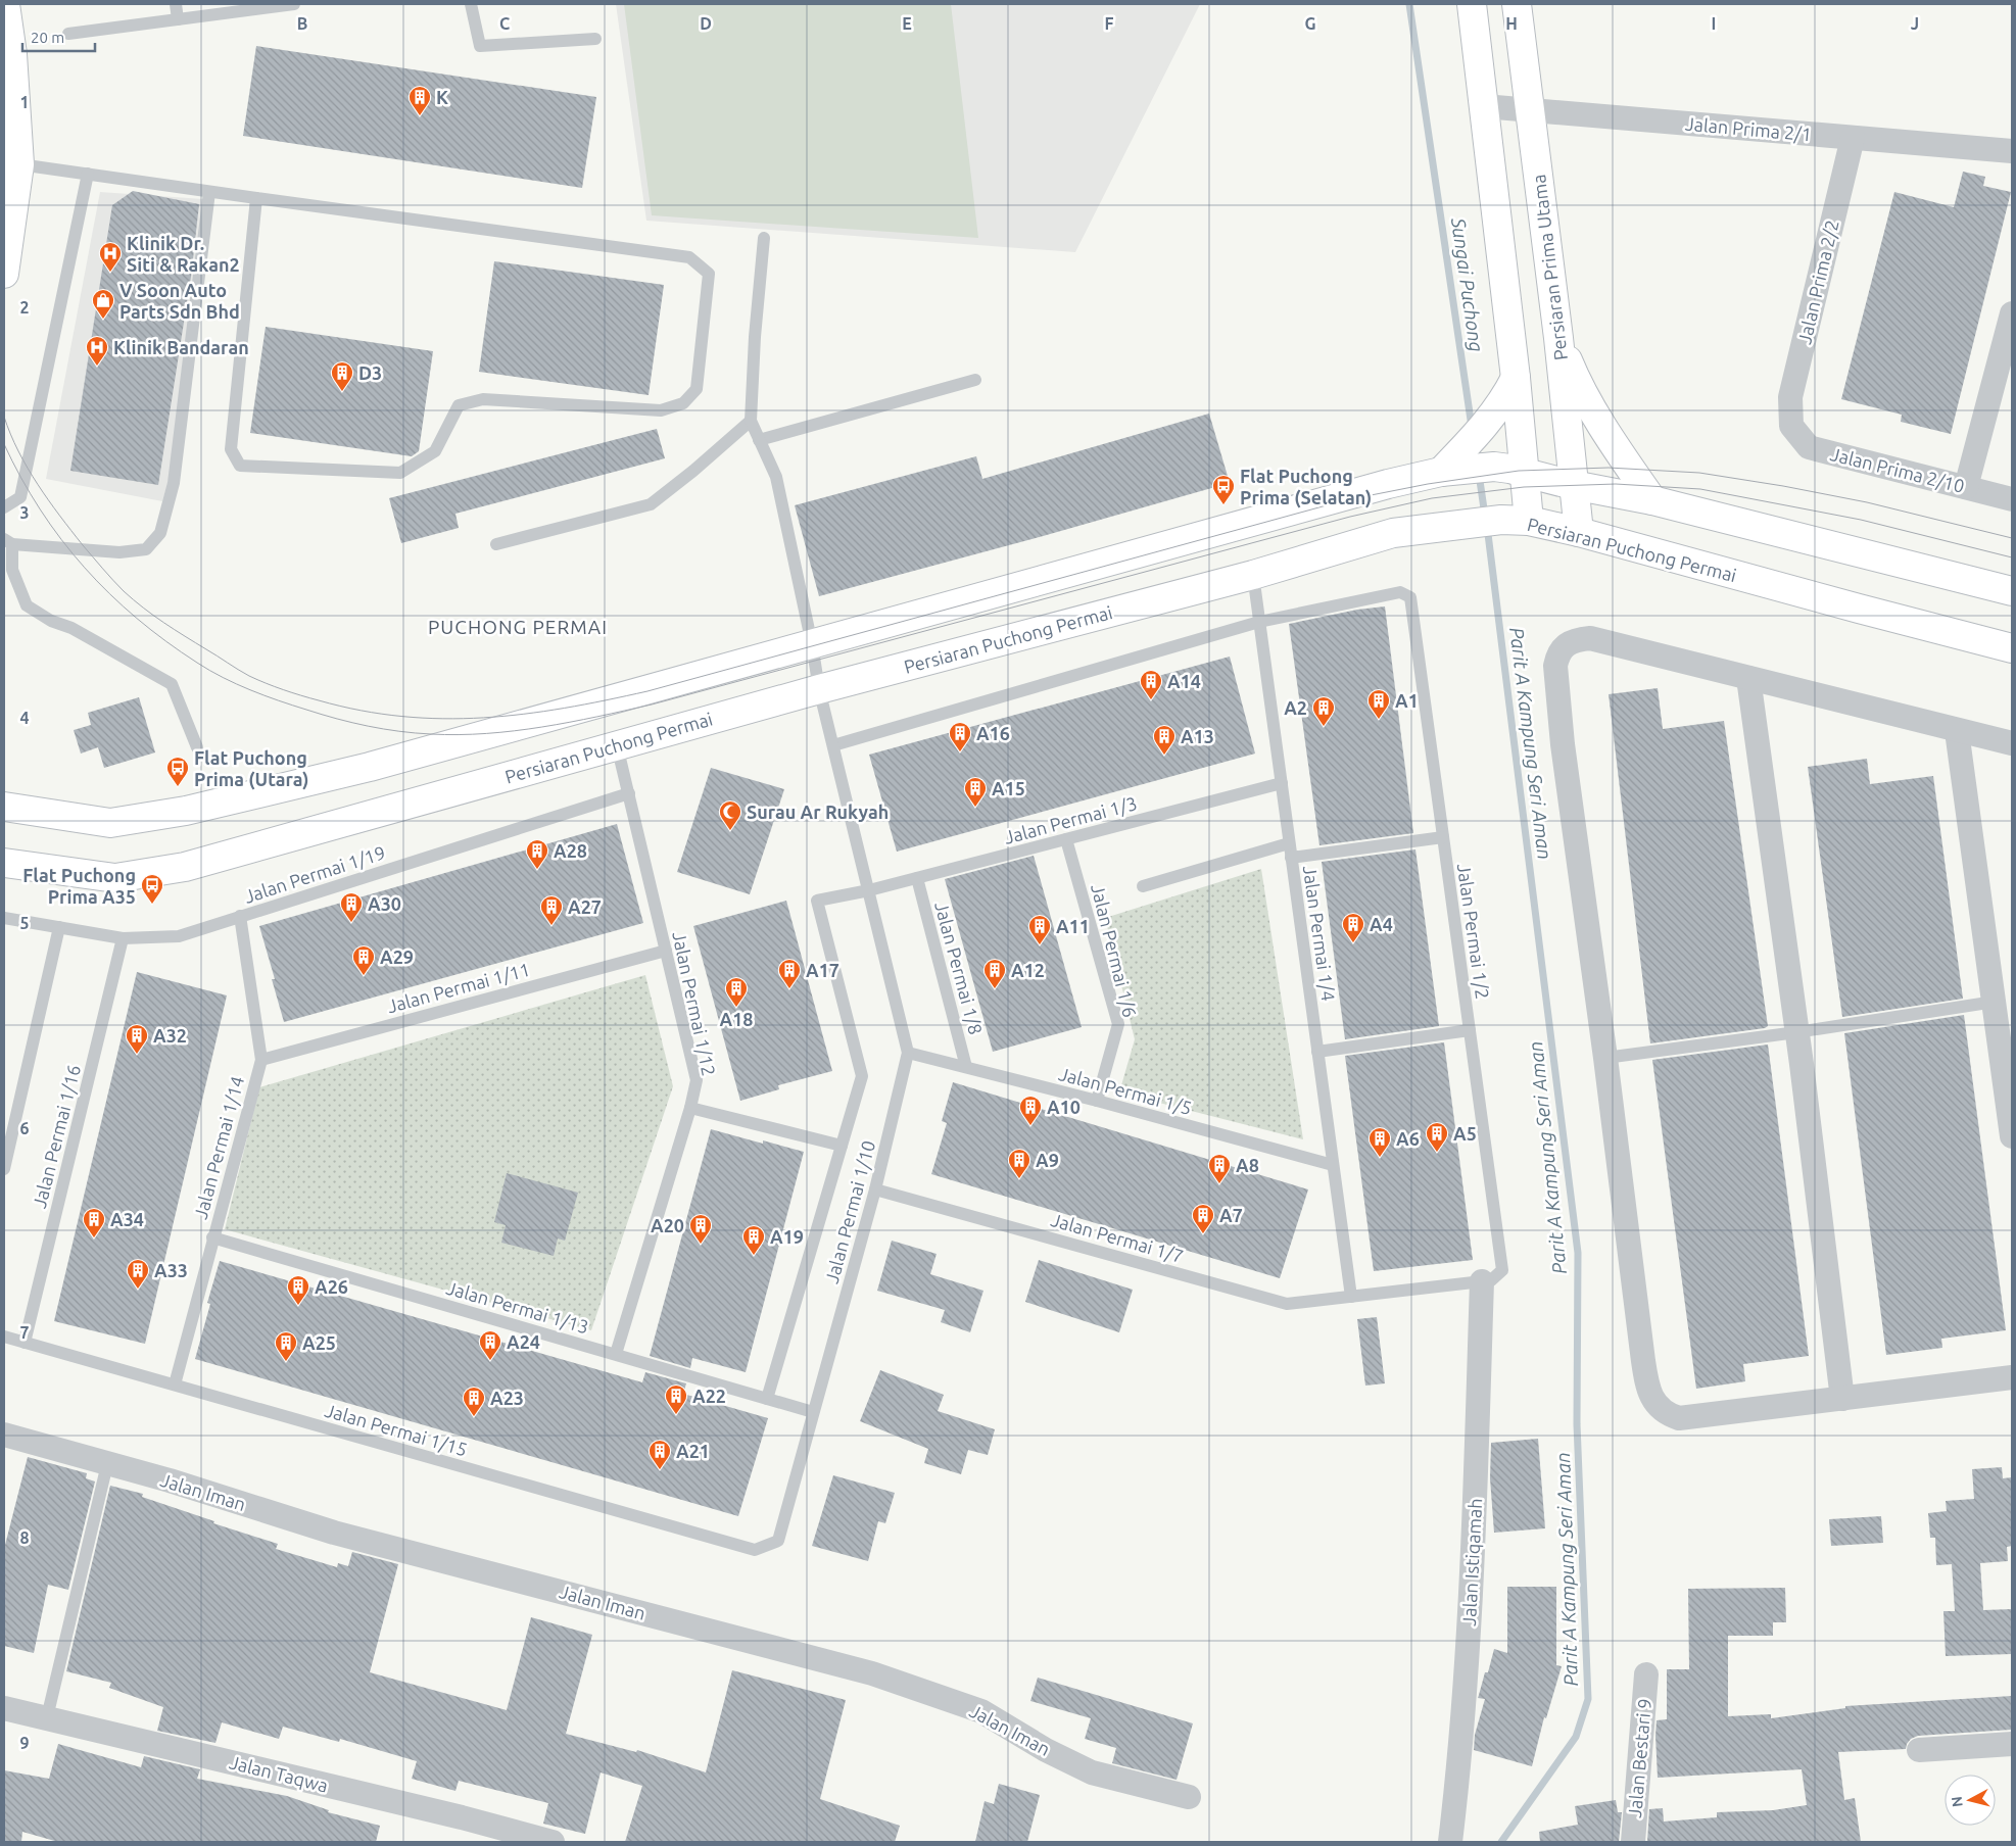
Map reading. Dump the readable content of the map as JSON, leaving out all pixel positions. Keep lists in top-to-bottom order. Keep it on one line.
{"streets":{"main road":["Persiaran Prima Utama","Persiaran Puchong Permai"],"street":["Jalan Prima 2/1","Jalan Prima 2/2","Jalan Prima 2/10","Jalan Iman","Jalan Istiqamah","Jalan Bestari 9","Jalan Taqwa"],"lane":["Jalan Permai 1/3","Jalan Permai 1/19","Jalan Permai 1/2","Jalan Permai 1/4","Jalan Permai 1/6","Jalan Permai 1/8","Jalan Permai 1/11","Jalan Permai 1/12","Jalan Permai 1/5","Jalan Permai 1/16","Jalan Permai 1/14","Jalan Permai 1/10","Jalan Permai 1/7","Jalan Permai 1/13","Jalan Permai 1/15"]},"crossings":[["Jalan Prima 2/1","Persiaran Prima Utama"],["Jalan Prima 2/1","Jalan Prima 2/2"],["Persiaran Prima Utama","Persiaran Puchong Permai"],["Jalan Prima 2/2","Jalan Prima 2/10"],["Persiaran Puchong Permai","Jalan Permai 1/4"],["Persiaran Puchong Permai","Jalan Permai 1/12"],["Persiaran Puchong Permai","Jalan Permai 1/10"],["Jalan Permai 1/3","Jalan Permai 1/4"],["Jalan Permai 1/3","Jalan Permai 1/6"],["Jalan Permai 1/3","Jalan Permai 1/8"],["Jalan Permai 1/3","Jalan Permai 1/10"],["Jalan Permai 1/19","Jalan Permai 1/12"],["Jalan Permai 1/19","Jalan Permai 1/16"],["Jalan Permai 1/19","Jalan Permai 1/14"],["Jalan Permai 1/2","Jalan Permai 1/4"],["Jalan Permai 1/2","Jalan Permai 1/7"],["Jalan Permai 1/2","Jalan Istiqamah"],["Jalan Permai 1/4","Jalan Permai 1/5"],["Jalan Permai 1/4","Jalan Permai 1/7"],["Jalan Permai 1/6","Jalan Permai 1/5"],["Jalan Permai 1/8","Jalan Permai 1/5"],["Jalan Permai 1/11","Jalan Permai 1/12"],["Jalan Permai 1/11","Jalan Permai 1/14"],["Jalan Permai 1/12","Jalan Permai 1/13"],["Jalan Permai 1/5","Jalan Permai 1/10"],["Jalan Permai 1/16","Jalan Permai 1/15"],["Jalan Permai 1/14","Jalan Permai 1/13"],["Jalan Permai 1/14","Jalan Permai 1/15"],["Jalan Permai 1/10","Jalan Permai 1/7"],["Jalan Permai 1/10","Jalan Permai 1/13"],["Jalan Permai 1/10","Jalan Permai 1/15"]],"districts":["PUCHONG PERMAI"],"water":["Sungai Puchong","Parit A Kampung Seri Aman"],"places":{"building":["K","D3","A14","A1","A2","A16","A13","A15","A28","A30","A27","A4","A11","A29","A17","A12","A18","A32","A10","A5","A6","A9","A8","A7","A34","A20","A19","A33","A26","A24","A25","A22","A23","A21"],"hospital":["Klinik Dr. Siti & Rakan2","Klinik Bandaran"],"shop":["V Soon Auto Parts Sdn Bhd"],"bus stop":["Flat Puchong Prima (Selatan)","Flat Puchong Prima (Utara)","Flat Puchong Prima A35"],"mosque":["Surau Ar Rukyah"]},"scale_bar":"20 m","north":"left","grid":{"columns":["B","C","D","E","F","G","H","I","J"],"rows":["1","2","3","4","5","6","7","8","9"]}}
